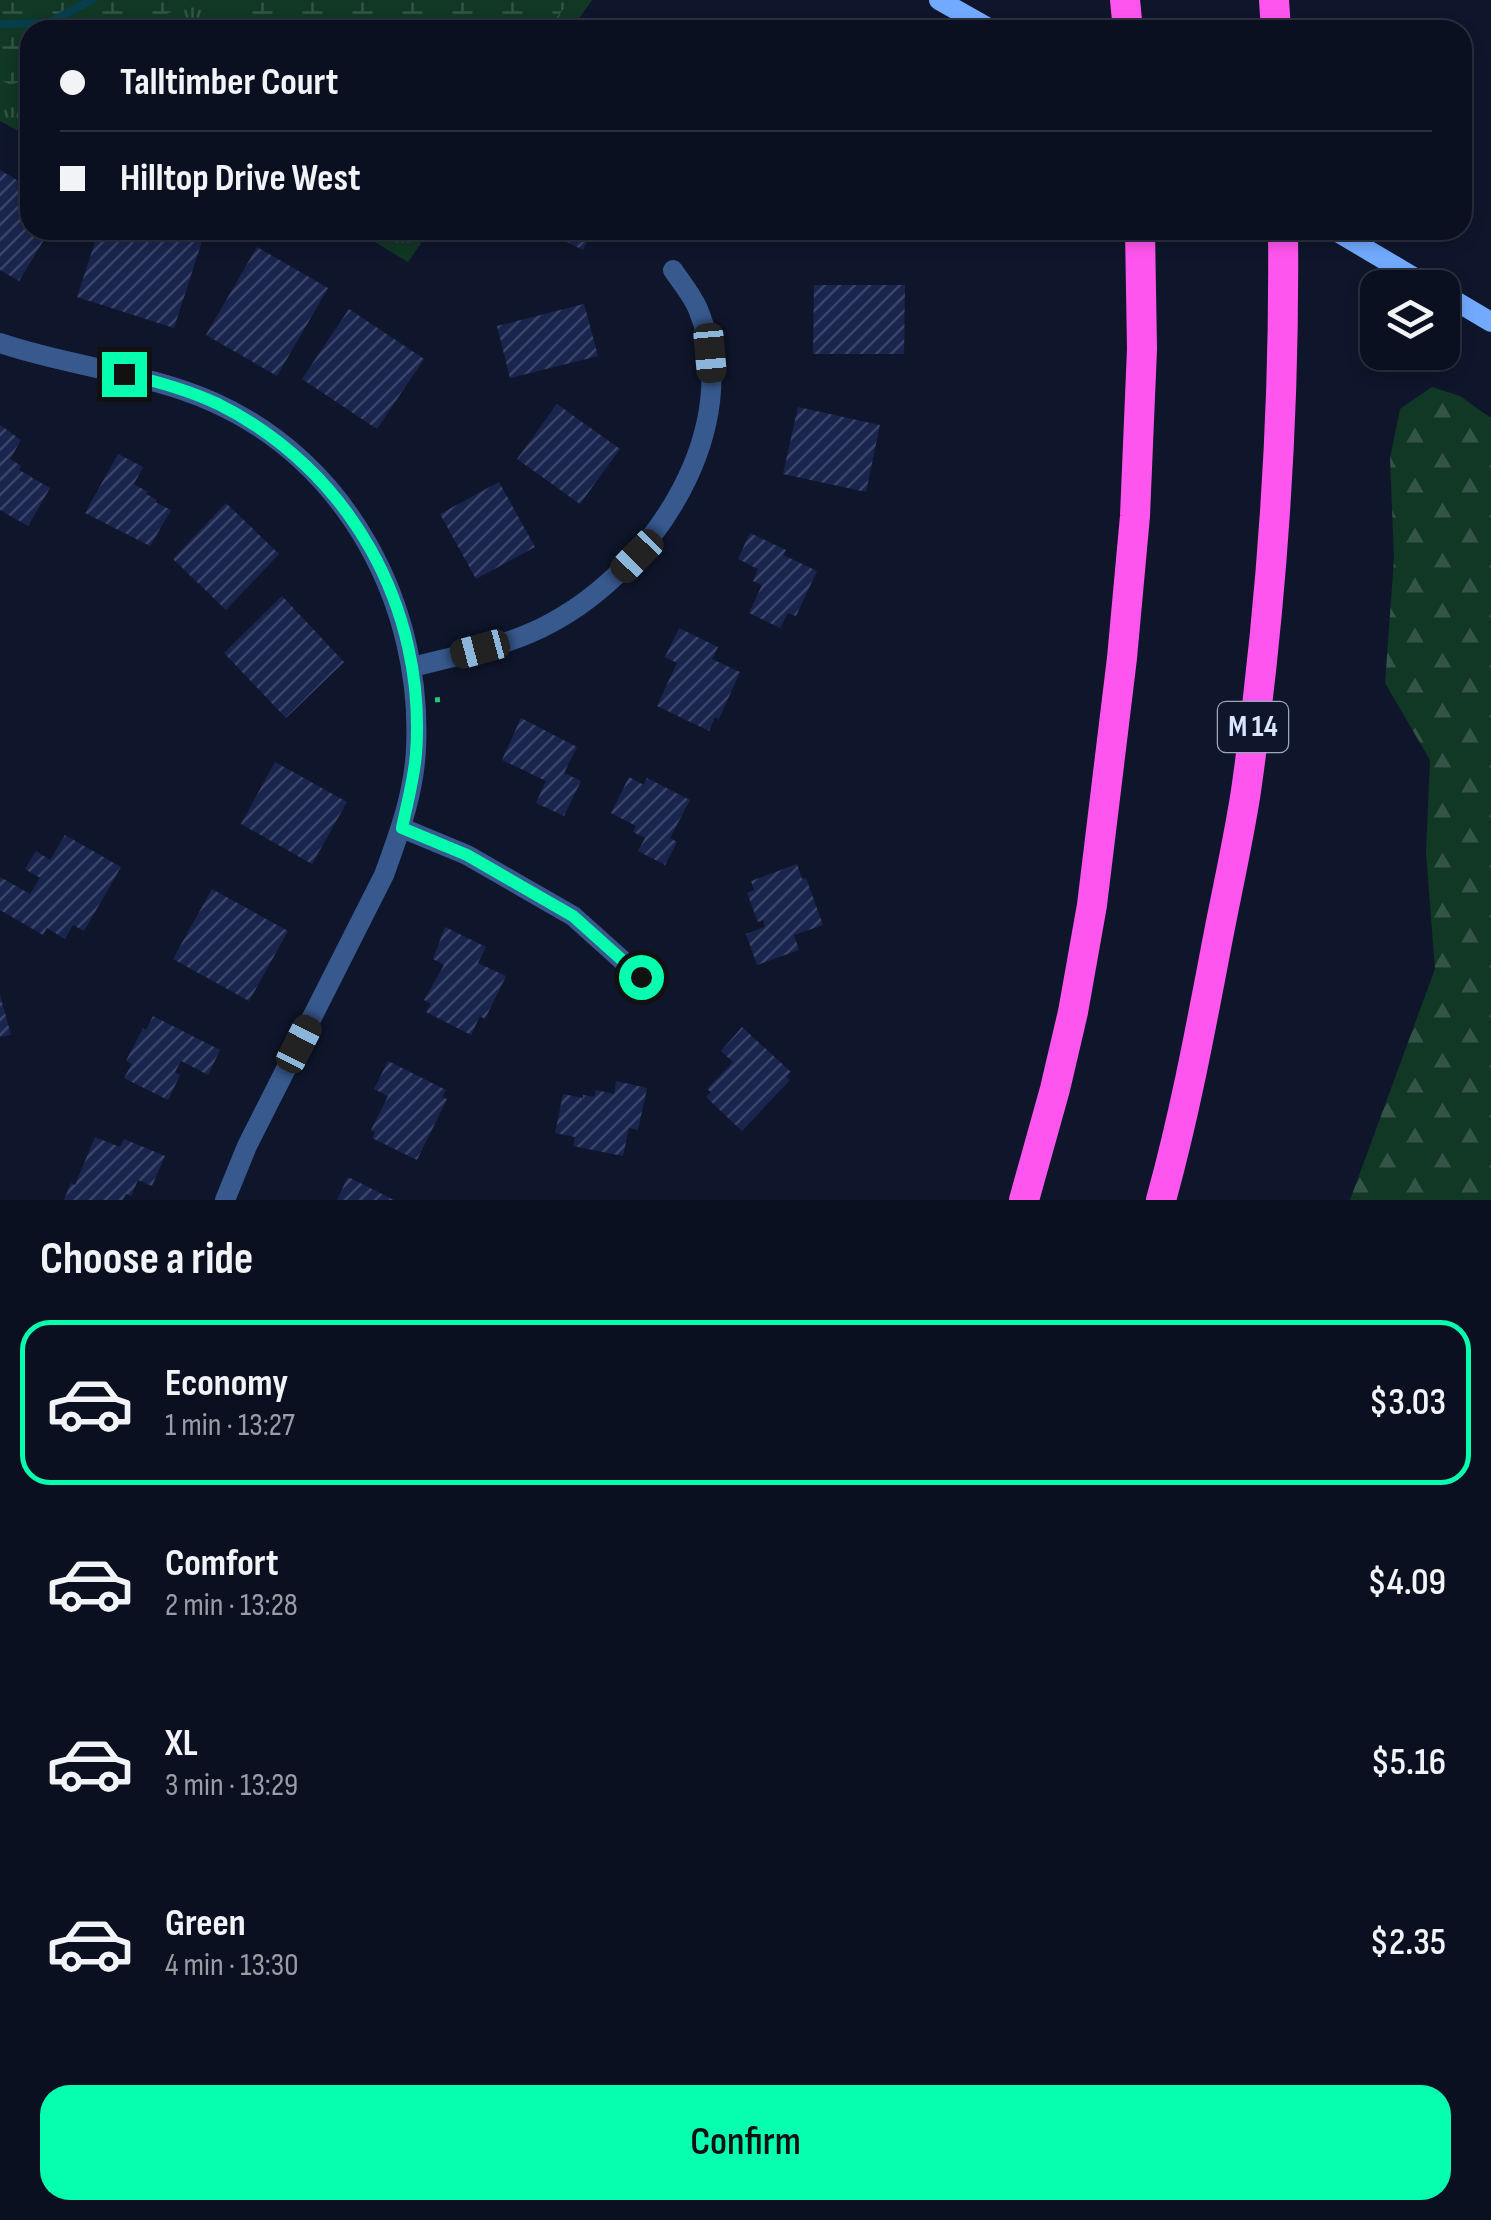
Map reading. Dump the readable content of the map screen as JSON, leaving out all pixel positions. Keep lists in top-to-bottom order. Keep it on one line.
{"streets":{"highway":["M 14"]},"page":{"banner":["Talltimber Court","Hilltop Drive West"],"heading":"Choose a ride","list":[{"name":"Economy","note":"1 min · 13:27","value":"$3.03"},{"name":"Comfort","note":"2 min · 13:28","value":"$4.09"},{"name":"XL","note":"3 min · 13:29","value":"$5.16"},{"name":"Green","note":"4 min · 13:30","value":"$2.35"}],"buttons":"Confirm"}}
